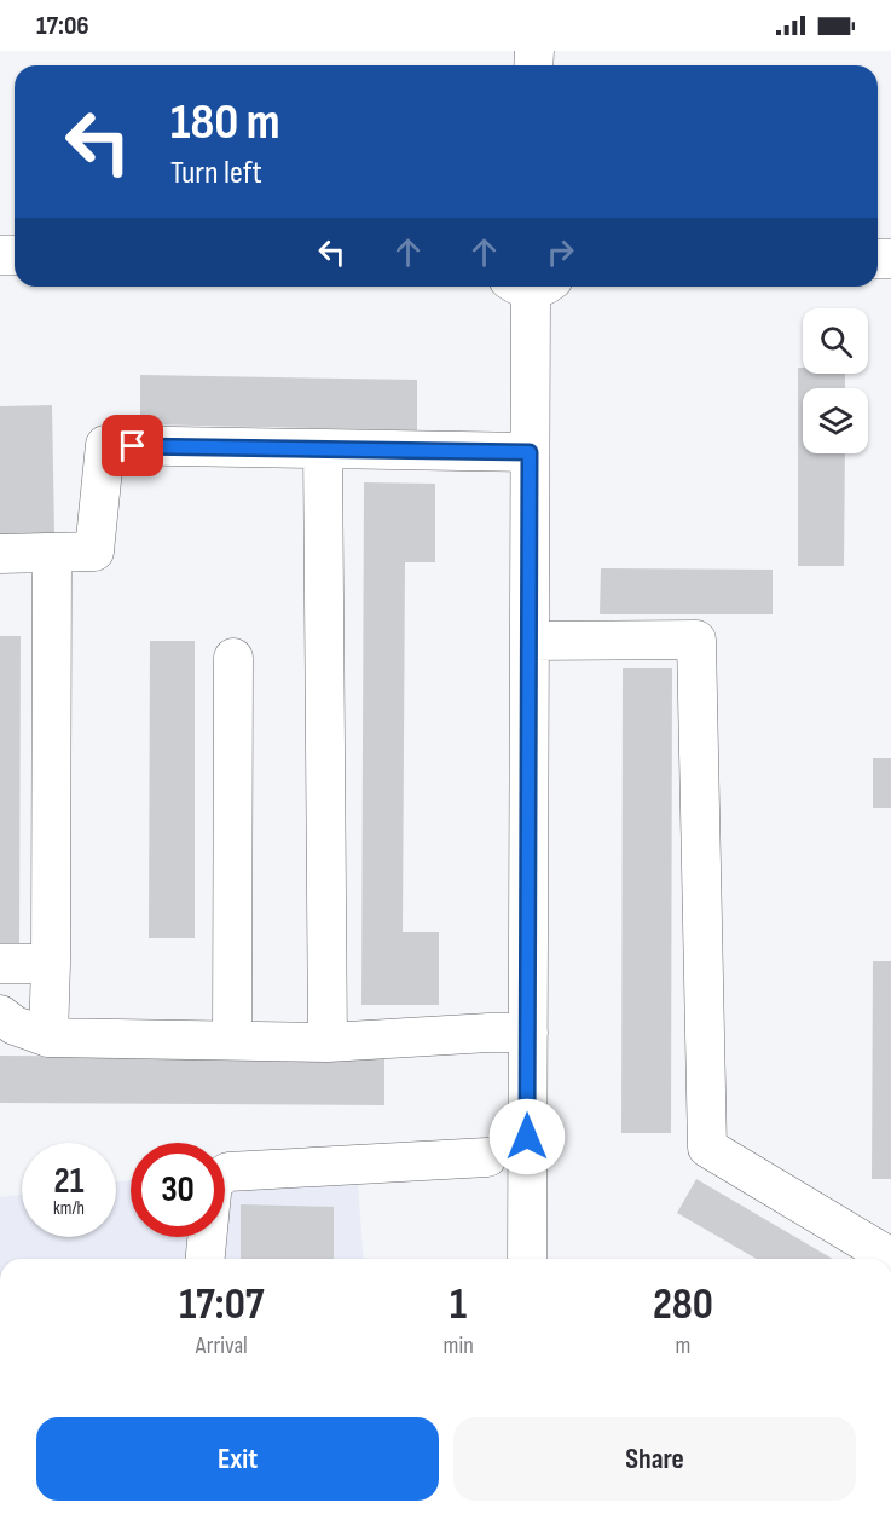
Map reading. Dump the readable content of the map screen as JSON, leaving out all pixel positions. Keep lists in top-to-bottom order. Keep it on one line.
{"page":{"status":"17:06","turn":["180 m","Turn left"],"speed":"21 km/h","limit":"30","eta":["17:07","Arrival","1","min","280","m"],"buttons":["Exit","Share"]}}
